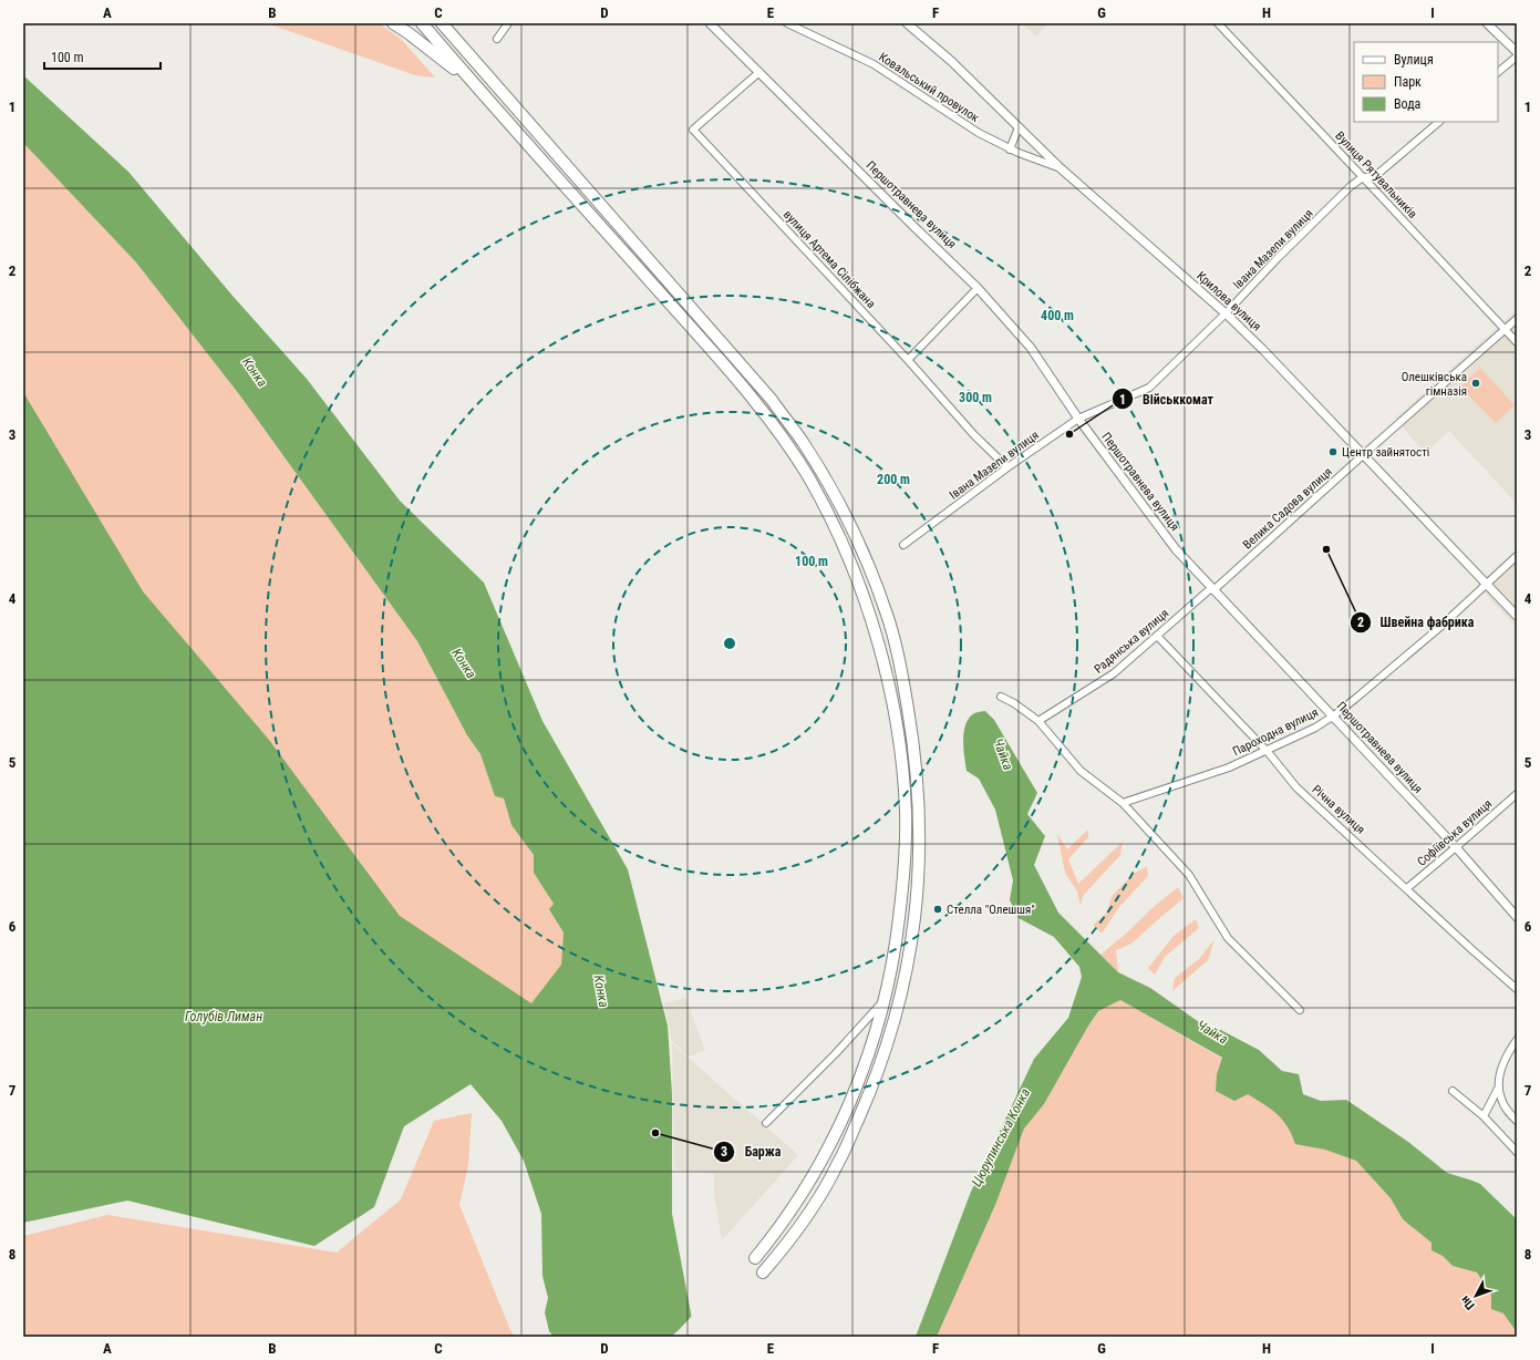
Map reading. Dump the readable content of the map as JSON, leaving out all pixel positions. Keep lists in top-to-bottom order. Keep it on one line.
{"streets":{"street":["Ковальський провулок","Вулиця Рятувальників","Першотравнева вулиця","Івана Мазепи вулиця","вулиця Артема Сілібжана","Крилова вулиця","Велика Садова вулиця","Радянська вулиця","Пароходна вулиця","Річна вулиця","Софіївська вулиця"]},"crossings":[["Ковальський провулок","Крилова вулиця"],["Вулиця Рятувальників","Івана Мазепи вулиця"],["Вулиця Рятувальників","Велика Садова вулиця"],["Першотравнева вулиця","Івана Мазепи вулиця"],["Першотравнева вулиця","вулиця Артема Сілібжана"],["Першотравнева вулиця","Велика Садова вулиця"],["Першотравнева вулиця","Радянська вулиця"],["Першотравнева вулиця","Пароходна вулиця"],["Першотравнева вулиця","Софіївська вулиця"],["Івана Мазепи вулиця","вулиця Артема Сілібжана"],["Івана Мазепи вулиця","Крилова вулиця"],["Крилова вулиця","Велика Садова вулиця"],["Крилова вулиця","Пароходна вулиця"],["Велика Садова вулиця","Радянська вулиця"],["Радянська вулиця","Річна вулиця"],["Пароходна вулиця","Річна вулиця"],["Річна вулиця","Софіївська вулиця"]],"water":["Конка","Чайка","Голубів Лиман","Цюрупинська Конка"],"places":["Олешківська гімназія","Військкомат","Центр зайнятості","Швейна фабрика","Стелла \"Олешшя\"","Баржа"],"legend":["Вулиця","Парк","Вода"],"scale_bar":"100 m","north":"bottom left","grid":{"columns":["A","B","C","D","E","F","G","H","I"],"rows":["1","2","3","4","5","6","7","8"]},"rings":["400 m","300 m","200 m","100 m"]}
